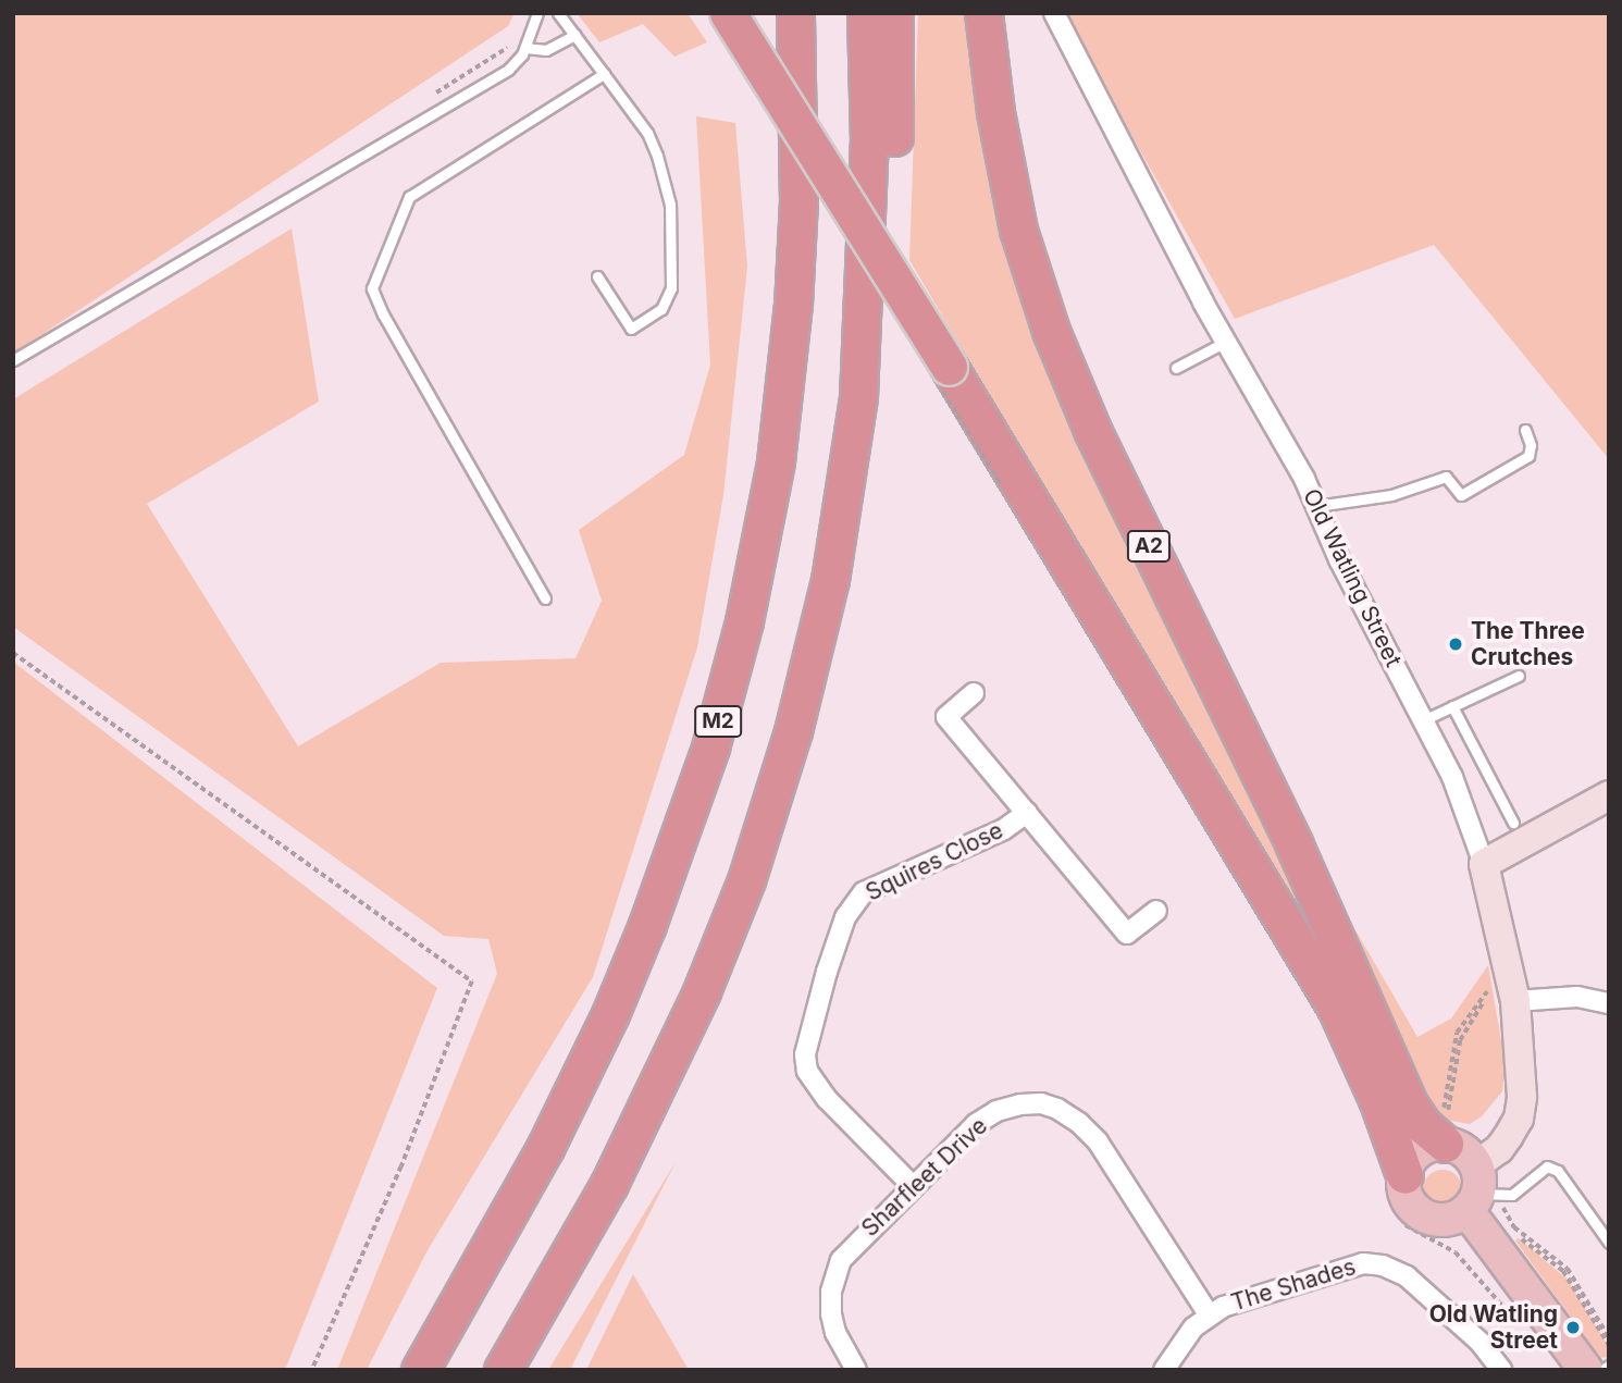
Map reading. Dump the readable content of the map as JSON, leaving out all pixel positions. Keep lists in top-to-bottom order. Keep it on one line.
{"streets":{"highway":["A2","M2"],"street":["Old Watling Street","Squires Close","Sharfleet Drive","The Shades"]},"crossings":[["Squires Close","Sharfleet Drive"],["Sharfleet Drive","The Shades"]],"places":["The Three Crutches","Old Watling Street"]}
